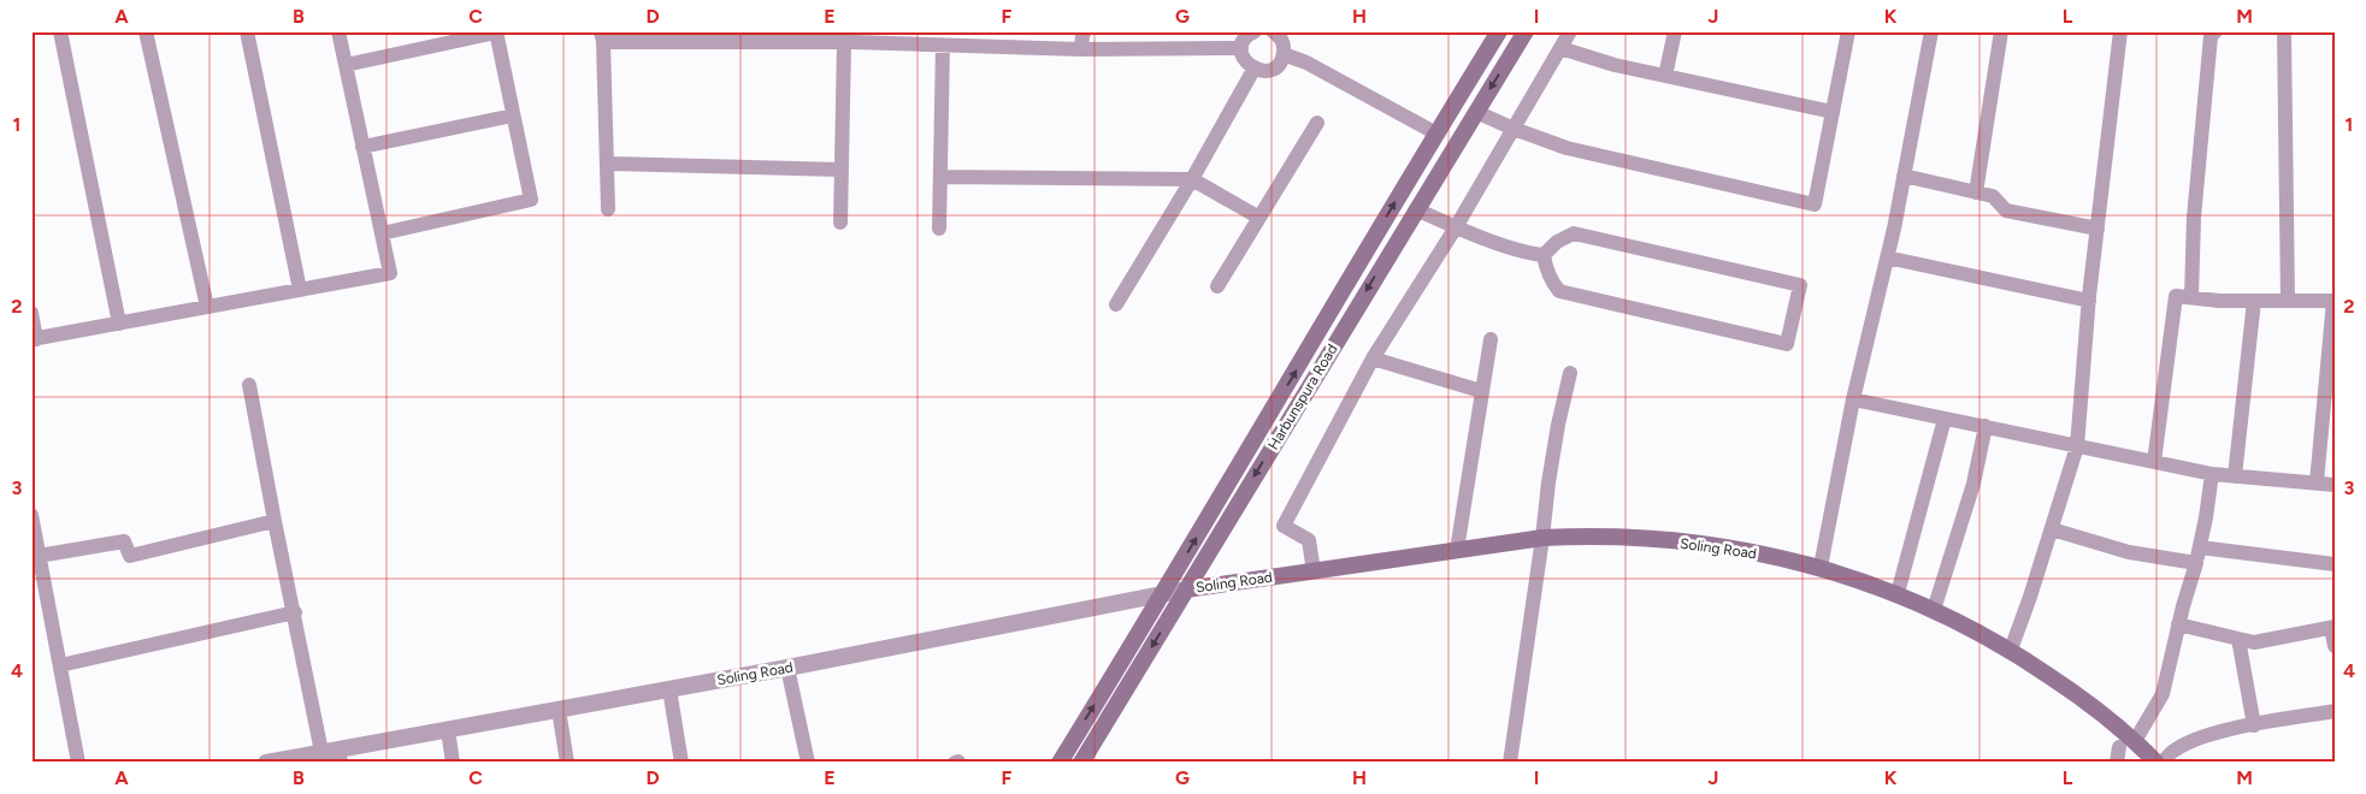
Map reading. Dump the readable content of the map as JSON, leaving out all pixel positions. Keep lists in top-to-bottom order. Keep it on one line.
{"streets":{"main road":["Harbunspura Road","Soling Road"]},"crossings":[["Harbunspura Road","Soling Road"]],"grid":{"columns":["A","B","C","D","E","F","G","H","I","J","K","L","M"],"rows":["1","2","3","4"]}}
